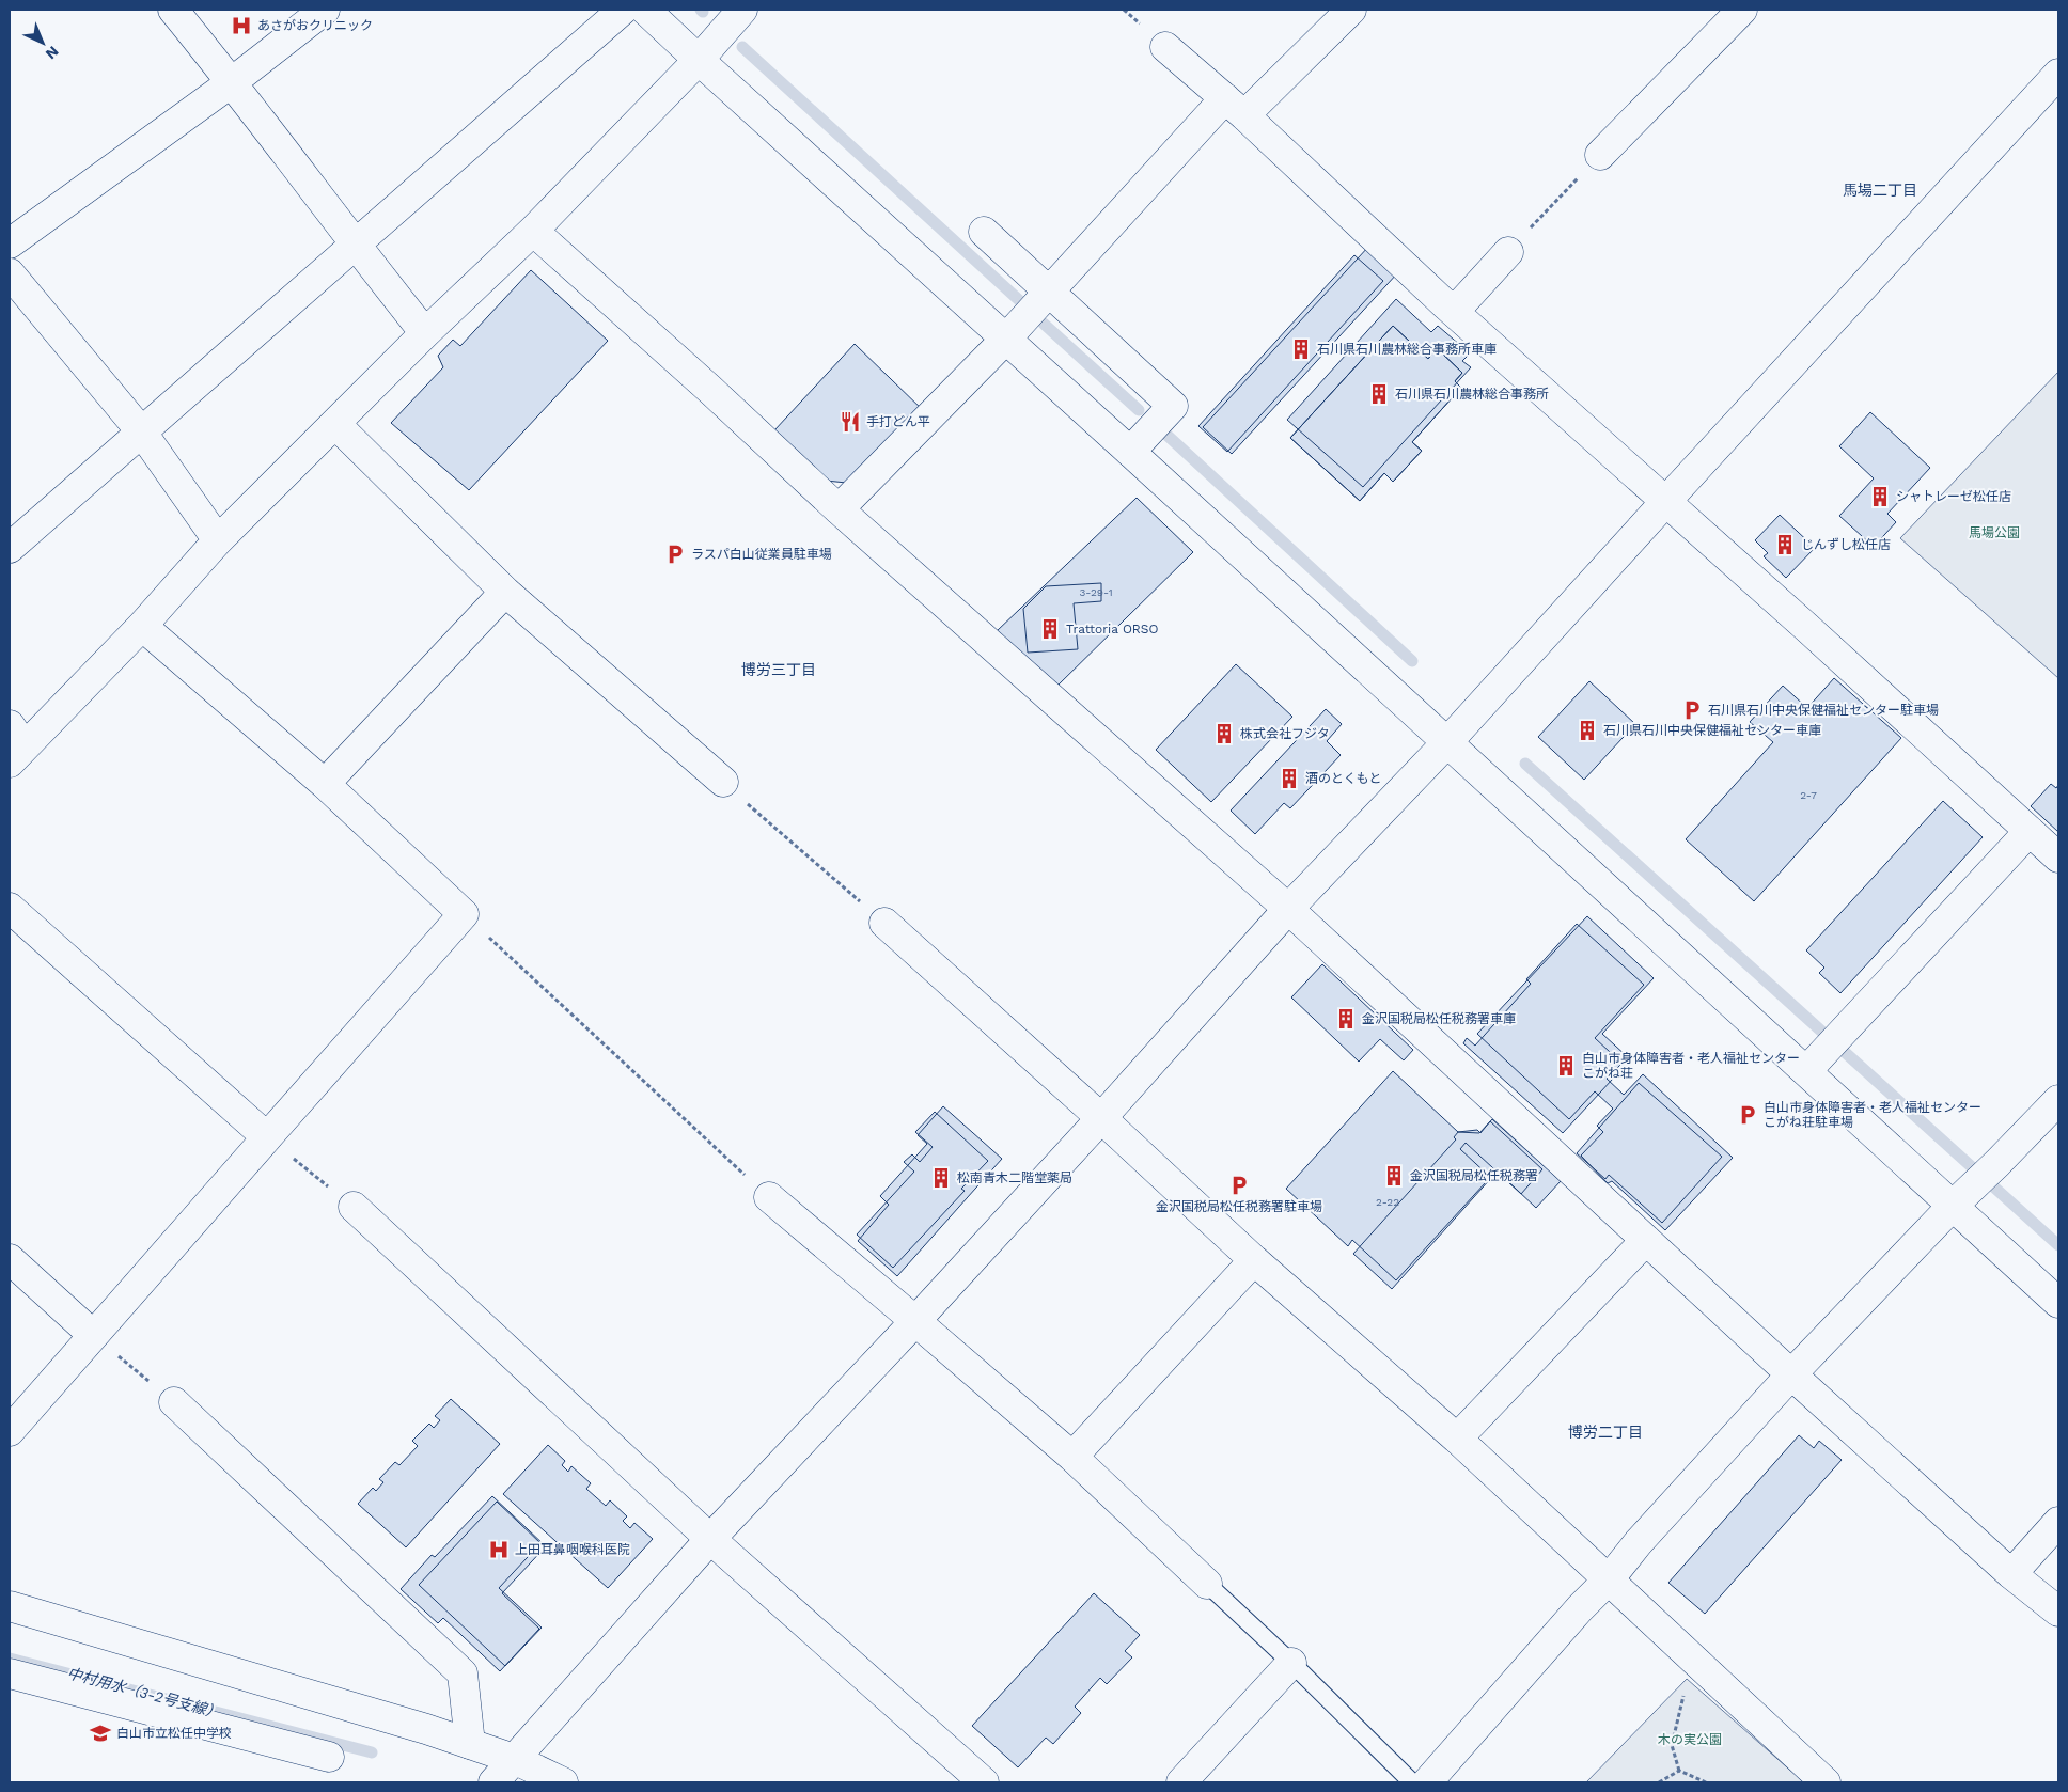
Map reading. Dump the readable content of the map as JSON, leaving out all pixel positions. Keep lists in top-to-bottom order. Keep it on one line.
{"districts":["馬場二丁目","博労三丁目","博労二丁目"],"water":["中村用水（3-2号支線）"],"parks":["馬場公園","木の実公園"],"places":{"hospital":["あさがおクリニック","上田耳鼻咽喉科医院"],"building":["石川県石川農林総合事務所車庫","石川県石川農林総合事務所","シャトレーゼ松任店","じんずし松任店","Trattoria ORSO","石川県石川中央保健福祉センター車庫","株式会社フジタ","酒のとくもと","金沢国税局松任税務署車庫","白山市身体障害者・老人福祉センター こがね荘","金沢国税局松任税務署","松南青木二階堂薬局"],"restaurant":["手打どん平"],"parking":["ラスパ白山従業員駐車場","石川県石川中央保健福祉センター駐車場","白山市身体障害者・老人福祉センター こがね荘駐車場","金沢国税局松任税務署駐車場"],"school or university":["白山市立松任中学校"]},"house_numbers":["3-29-1","2-7","2-22"],"north":"bottom right"}
